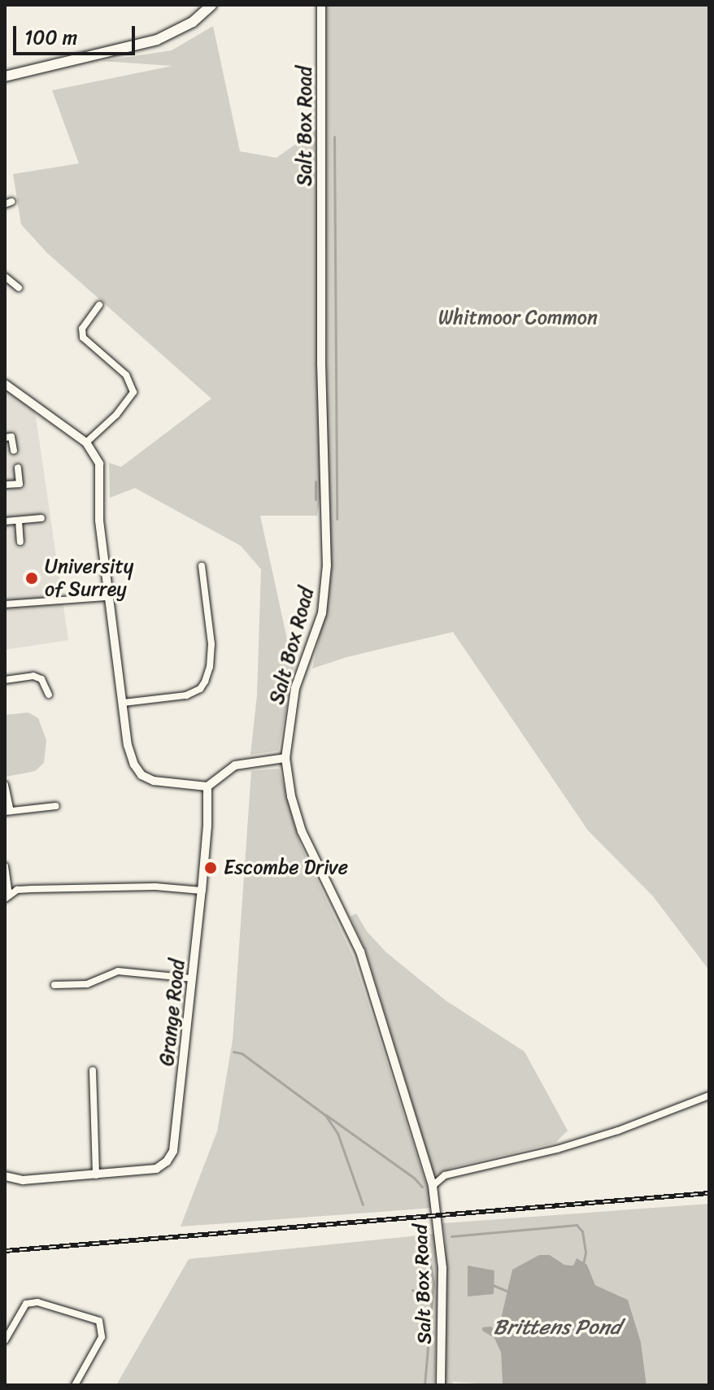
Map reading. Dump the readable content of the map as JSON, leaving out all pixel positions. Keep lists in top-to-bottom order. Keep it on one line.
{"streets":{"street":["Salt Box Road","Grange Road"]},"water":["Brittens Pond"],"parks":["Whitmoor Common"],"places":["University of Surrey","Escombe Drive"],"scale_bar":"100 m"}
